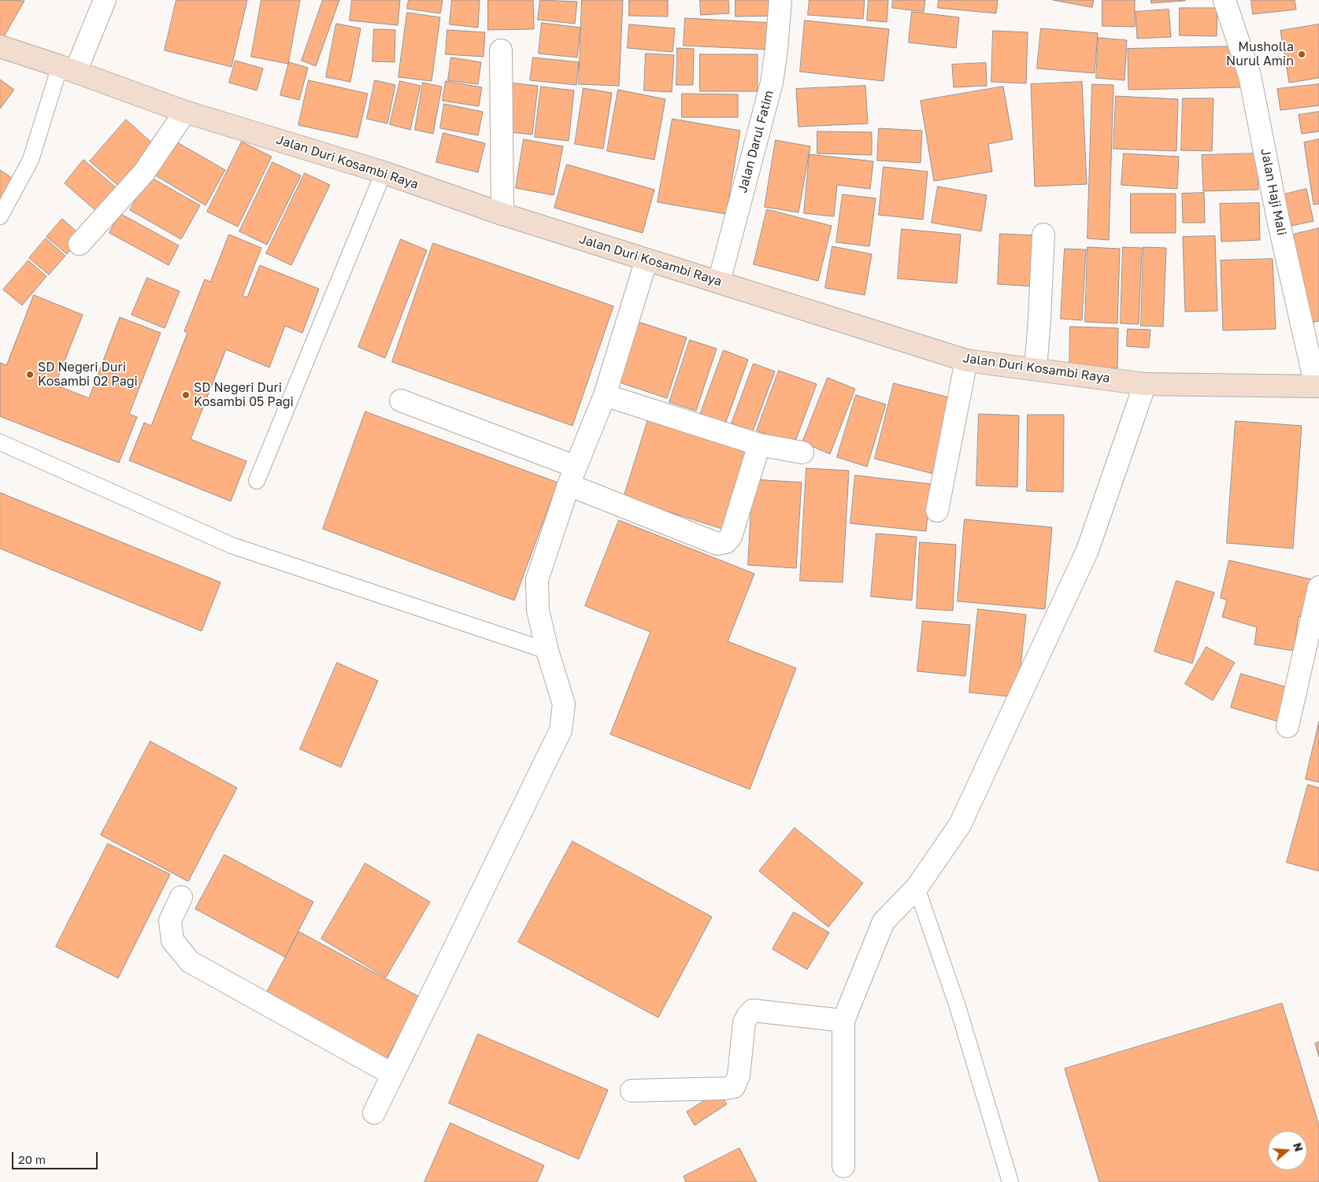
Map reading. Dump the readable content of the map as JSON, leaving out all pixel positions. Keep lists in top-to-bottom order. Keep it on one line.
{"streets":{"main road":["Jalan Duri Kosambi Raya"],"street":["Jalan Darul Fatim","Jalan Haji Mali"]},"crossings":[["Jalan Darul Fatim","Jalan Duri Kosambi Raya"],["Jalan Duri Kosambi Raya","Jalan Haji Mali"]],"places":["Musholla Nurul Amin","SD Negeri Duri Kosambi 02 Pagi","SD Negeri Duri Kosambi 05 Pagi"],"scale_bar":"20 m","north":"right"}
